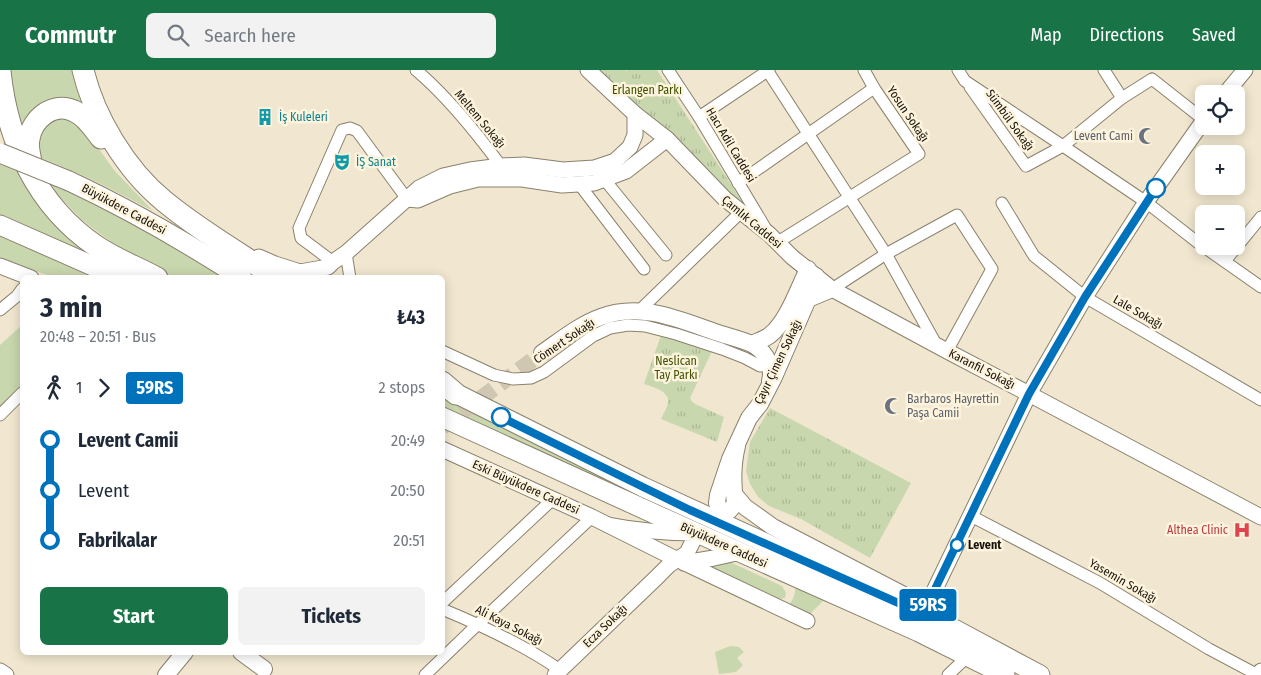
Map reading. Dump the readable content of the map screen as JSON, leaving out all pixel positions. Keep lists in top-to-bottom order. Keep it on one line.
{"streets":{"main road":["Büyükdere Caddesi","Çayır Çimen Sokağı"],"street":["Yosun Sokağı","Meltem Sokağı","Sümbül Sokağı","Hacı Adil Caddesi","Çamlık Caddesi","Lale Sokağı","Cömert Sokağı","Karanfil Sokağı","Eski Büyükdere Caddesi","Yasemin Sokağı","Ali Kaya Sokağı","Ecza Sokağı"]},"crossings":[["Yosun Sokağı","Hacı Adil Caddesi"],["Yosun Sokağı","Karanfil Sokağı"],["Hacı Adil Caddesi","Çamlık Caddesi"],["Büyükdere Caddesi","Ecza Sokağı"],["Çamlık Caddesi","Çayır Çimen Sokağı"],["Çamlık Caddesi","Karanfil Sokağı"],["Eski Büyükdere Caddesi","Ecza Sokağı"],["Ali Kaya Sokağı","Ecza Sokağı"]],"parks":["Erlangen Parkı","Neslican Tay Parkı"],"places":{"building":["İş Kuleleri"],"mosque":["Levent Cami","Barbaros Hayrettin Paşa Camii"],"theatre":["İŞ Sanat"],"hospital":["Althea Clinic"],"other":["Levent"]},"lines":["bus line 59RS"],"page":{"header":"Commutr","search":"Search here","nav":["Map","Directions","Saved"],"on_map":"59RS","map_buttons":["+","−"],"heading":["3 min","20:48 – 20:51 · Bus","₺43"],"legs":["1","59RS","2 stops"],"list":[{"name":"Levent Camii","value":"20:49"},{"name":"Levent","value":"20:50"},{"name":"Fabrikalar","value":"20:51"}],"buttons":["Start","Tickets"]}}
